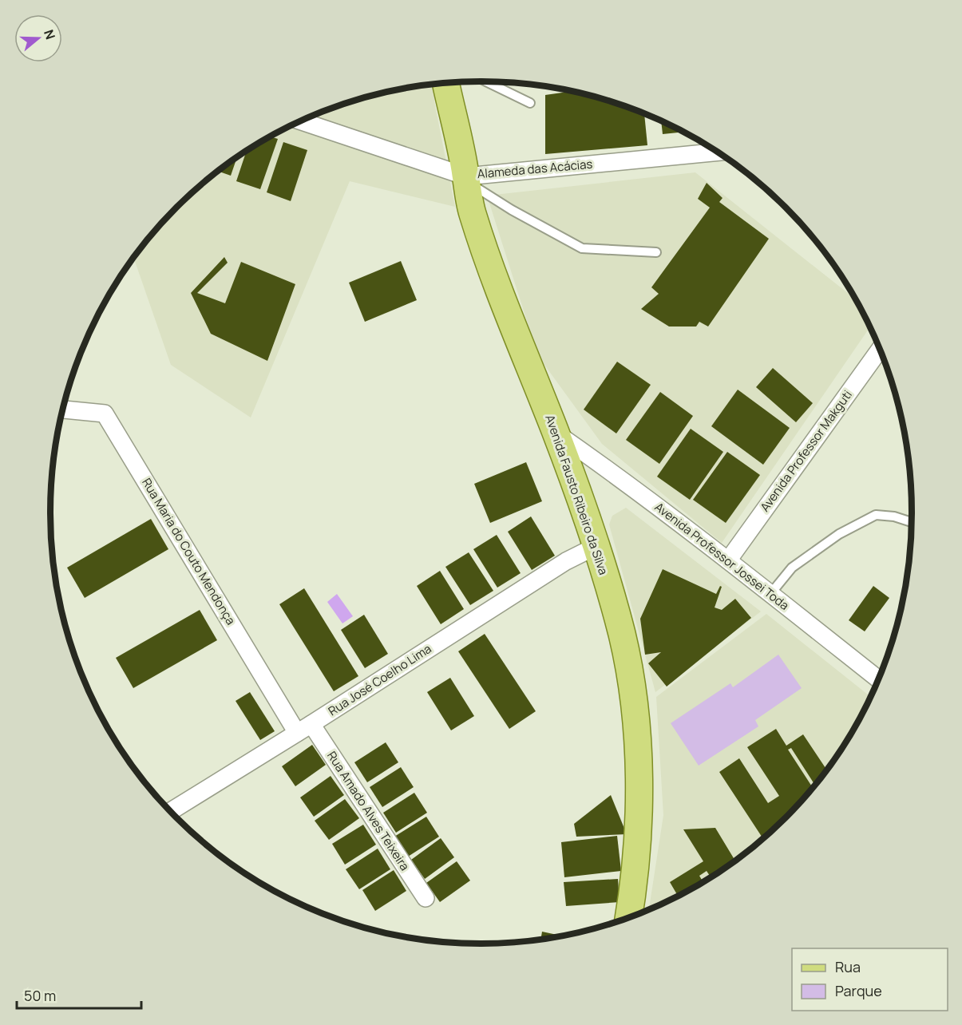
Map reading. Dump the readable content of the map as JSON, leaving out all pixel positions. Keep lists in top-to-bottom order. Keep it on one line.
{"streets":{"main road":["Avenida Fausto Ribeiro da Silva"],"street":["Alameda das Acácias","Avenida Professor Makguti","Rua Maria do Couto Mendonça","Avenida Professor Jossei Toda","Rua José Coelho Lima","Rua Amado Alves Teixeira"]},"crossings":[["Alameda das Acácias","Avenida Fausto Ribeiro da Silva"],["Avenida Professor Makguti","Avenida Professor Jossei Toda"],["Avenida Fausto Ribeiro da Silva","Avenida Professor Jossei Toda"],["Avenida Fausto Ribeiro da Silva","Rua José Coelho Lima"],["Rua Maria do Couto Mendonça","Rua José Coelho Lima"],["Rua José Coelho Lima","Rua Amado Alves Teixeira"]],"legend":["Rua","Parque"],"scale_bar":"50 m","north":"right"}
